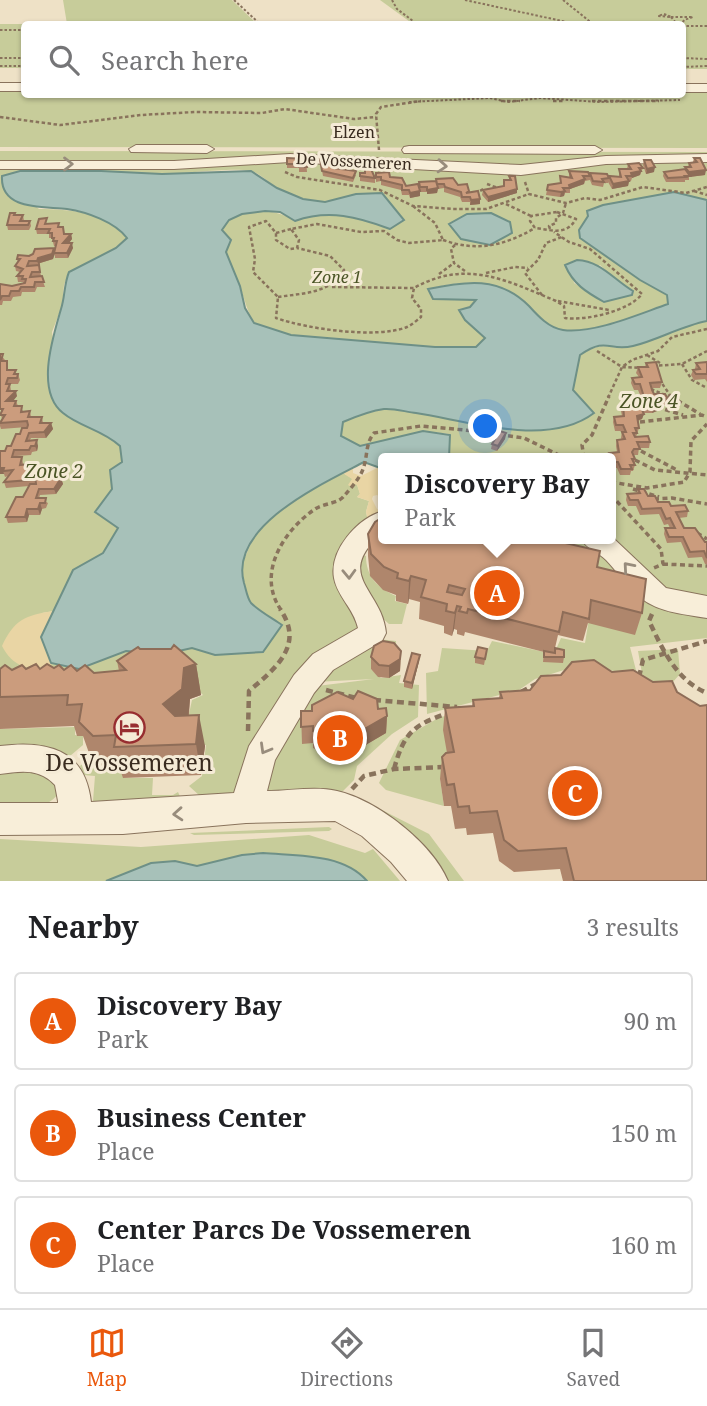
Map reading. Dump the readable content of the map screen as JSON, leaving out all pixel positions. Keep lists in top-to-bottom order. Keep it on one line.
{"streets":{"street":["Elzen","De Vossemeren"]},"one_way":["De Vossemeren"],"parks":["Zone 1","Zone 4","Zone 2"],"places":{"hotel":["De Vossemeren"]},"page":{"search":"Search here","popup":["Discovery Bay","Park"],"pins":["A","B","C"],"heading":["Nearby","3 results"],"list":[{"mark":"A","name":"Discovery Bay","note":"Park","value":"90 m"},{"mark":"B","name":"Business Center","note":"Place","value":"150 m"},{"mark":"C","name":"Center Parcs De Vossemeren","note":"Place","value":"160 m"}],"nav":["Map","Directions","Saved"]}}
